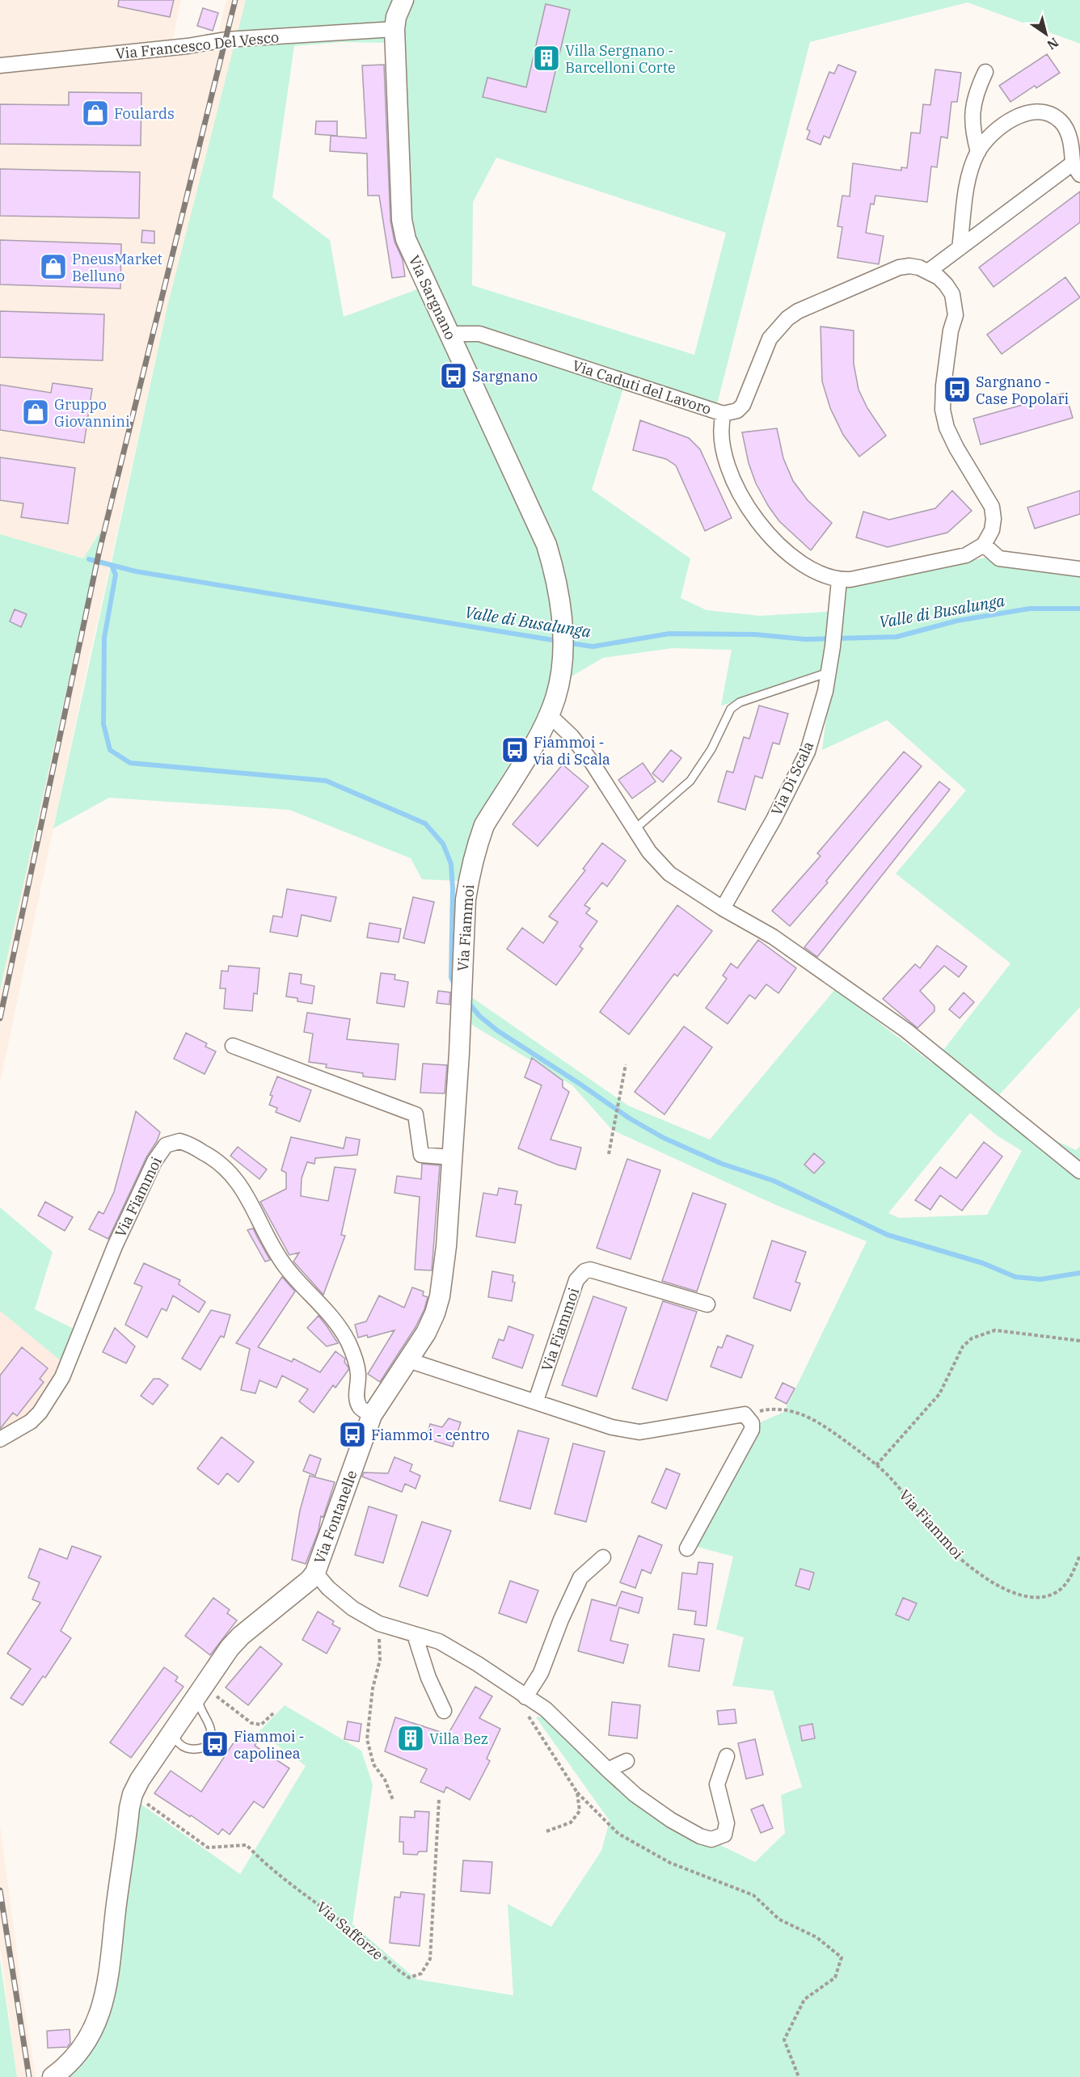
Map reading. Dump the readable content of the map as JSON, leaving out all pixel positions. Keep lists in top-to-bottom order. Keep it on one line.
{"streets":{"street":["Via Francesco Del Vesco","Via Sargnano","Via Caduti del Lavoro","Via Di Scala","Via Fiammoi","Via Fontanelle"],"path":["Via Safforze"]},"crossings":[["Via Francesco Del Vesco","Via Sargnano"],["Via Sargnano","Via Caduti del Lavoro"],["Via Sargnano","Via Fiammoi"],["Via Fiammoi","Via Fontanelle"]],"water":["Valle di Busalunga"],"places":{"building":["Villa Sergnano - Barcelloni Corte","Villa Bez"],"shop":["Foulards","PneusMarket Belluno","Gruppo Giovannini"],"bus stop":["Sargnano","Sargnano - Case Popolari","Fiammoi - via di Scala","Fiammoi - centro","Fiammoi - capolinea"]},"north":"bottom right"}
